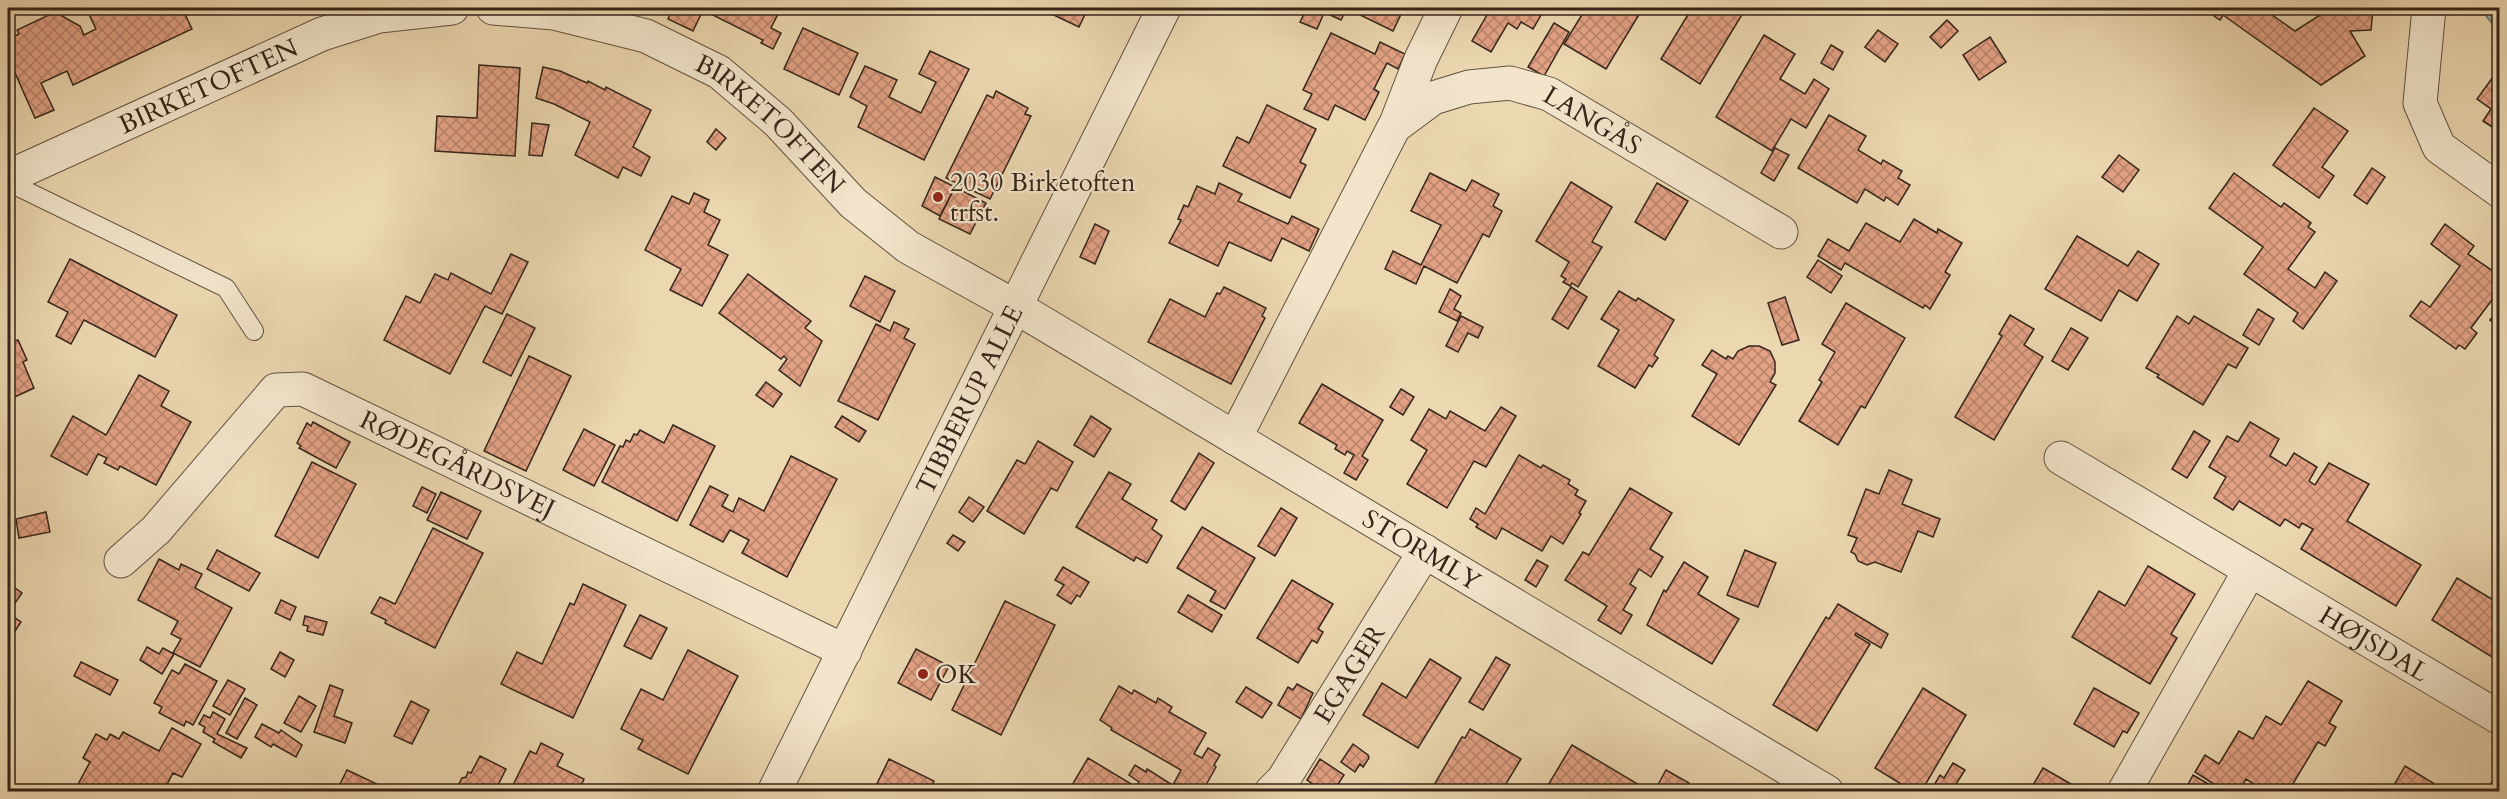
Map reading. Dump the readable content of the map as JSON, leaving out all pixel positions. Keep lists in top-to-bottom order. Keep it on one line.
{"streets":{"street":["BIRKETOFTEN","LANGÅS","TIBBERUP ALLE","RØDEGÅRDSVEJ","STORMLY","HØJSDAL","EGAGER"]},"crossings":[["BIRKETOFTEN","TIBBERUP ALLE"],["BIRKETOFTEN","STORMLY"],["LANGÅS","STORMLY"],["TIBBERUP ALLE","RØDEGÅRDSVEJ"],["TIBBERUP ALLE","STORMLY"],["STORMLY","EGAGER"]],"places":["2030 Birketoften trfst.","OK"]}
